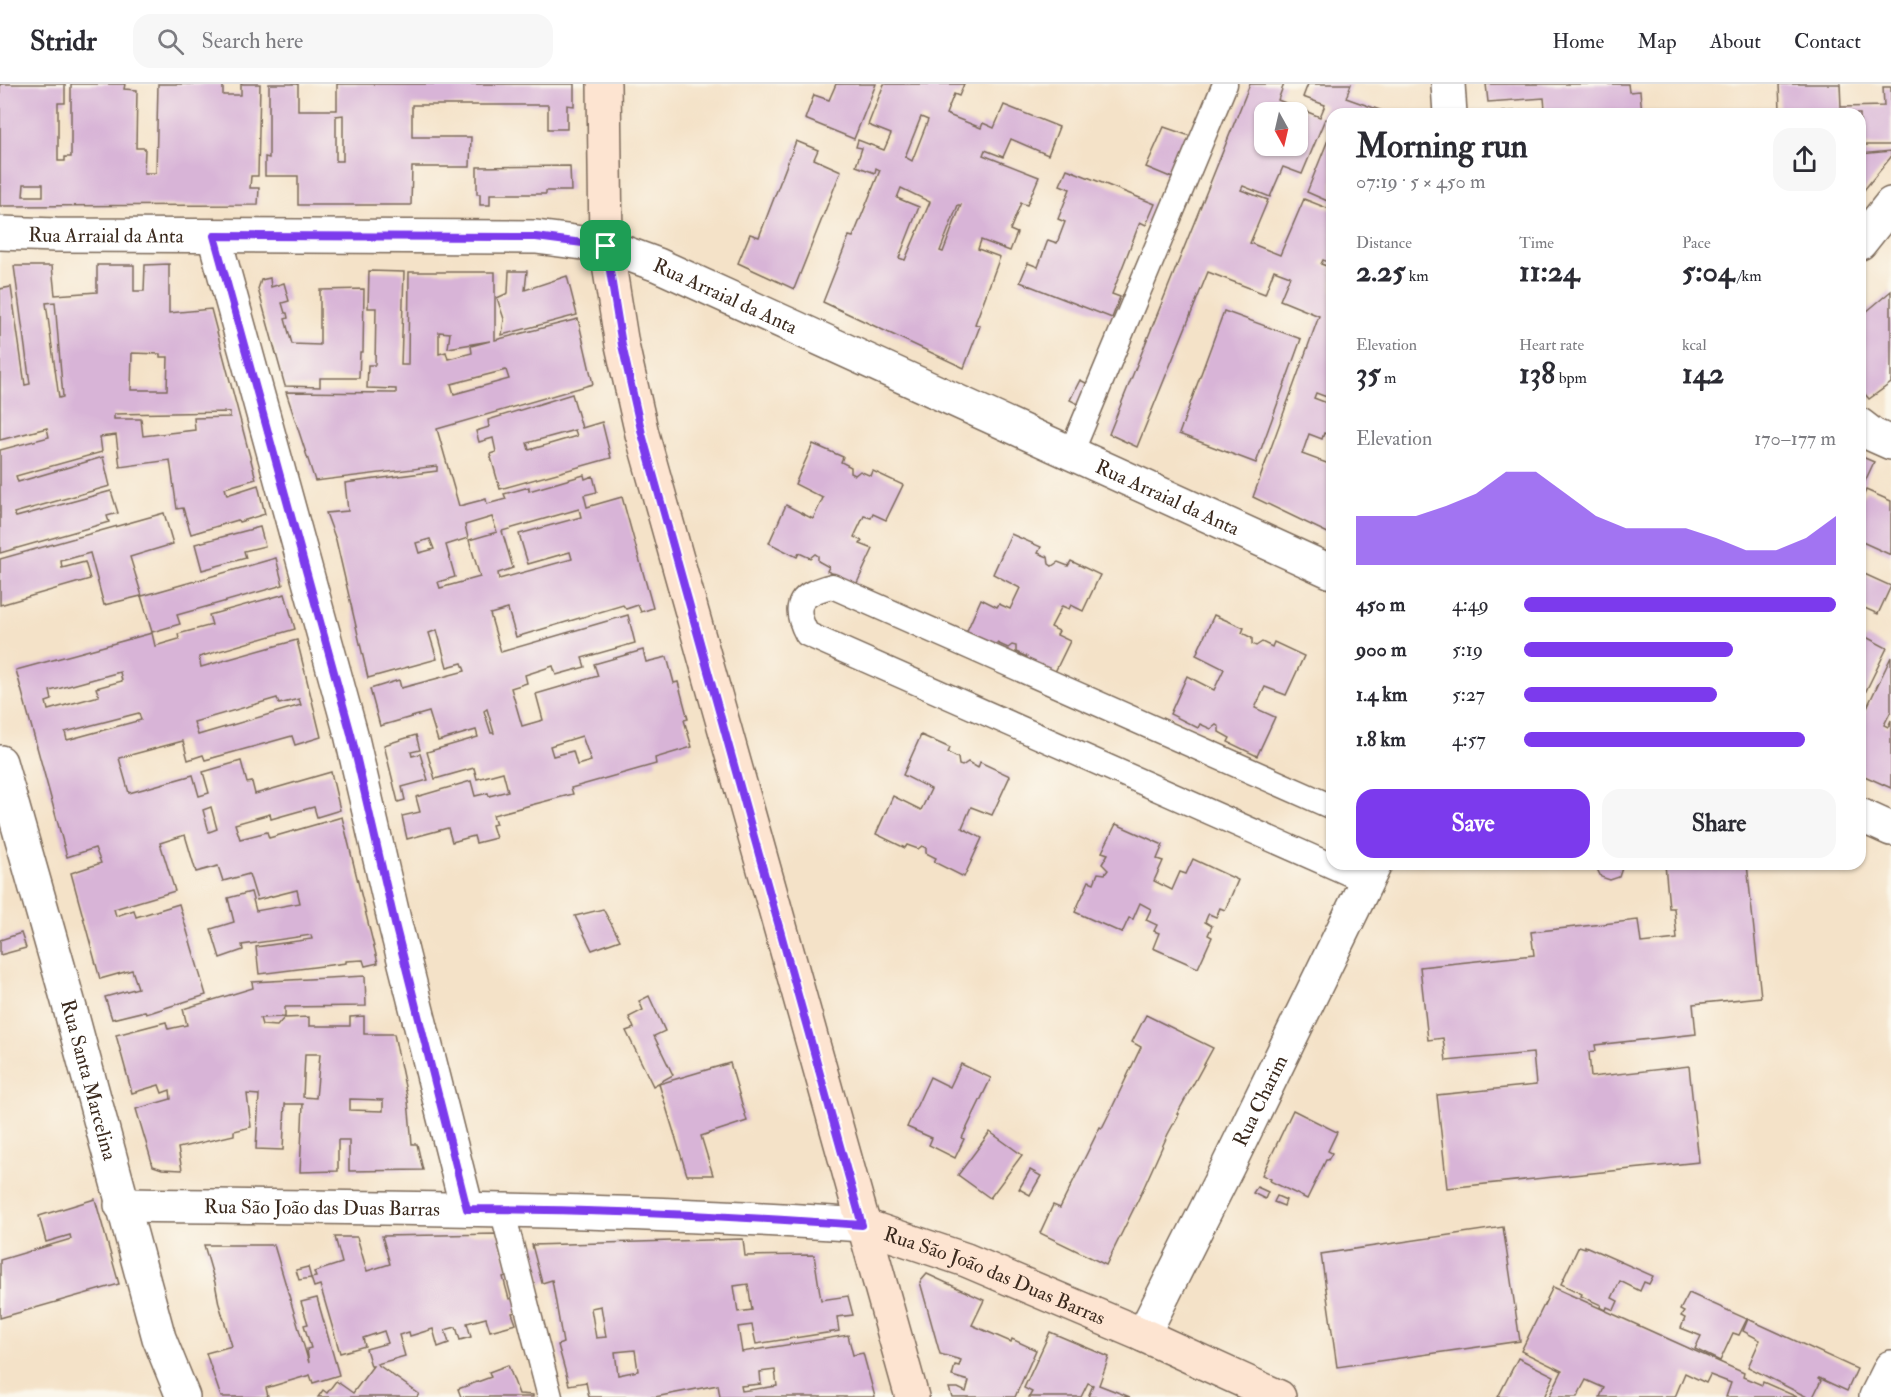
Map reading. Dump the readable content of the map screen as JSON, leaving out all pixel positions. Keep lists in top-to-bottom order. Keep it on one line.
{"streets":{"street":["Rua Arraial da Anta","Rua Santa Marcelina","Rua Charim","Rua São João das Duas Barras"]},"crossings":[["Rua Santa Marcelina","Rua São João das Duas Barras"],["Rua Charim","Rua São João das Duas Barras"]],"north":"bottom","page":{"header":"Stridr","search":"Search here","nav":["Home","Map","About","Contact"],"heading":["Morning run","07:19 · 5 × 450 m"],"stats":[["Distance","2.25 km"],["Time","11:24"],["Pace","5:04 /km"],["Elevation","35 m"],["Heart rate","138 bpm"],["kcal","142"]],"chart":["Elevation","170–177 m"],"list":[{"name":"450 m","note":"4:49"},{"name":"900 m","note":"5:19"},{"name":"1.4 km","note":"5:27"},{"name":"1.8 km","note":"4:57"}],"buttons":["Save","Share"]}}
